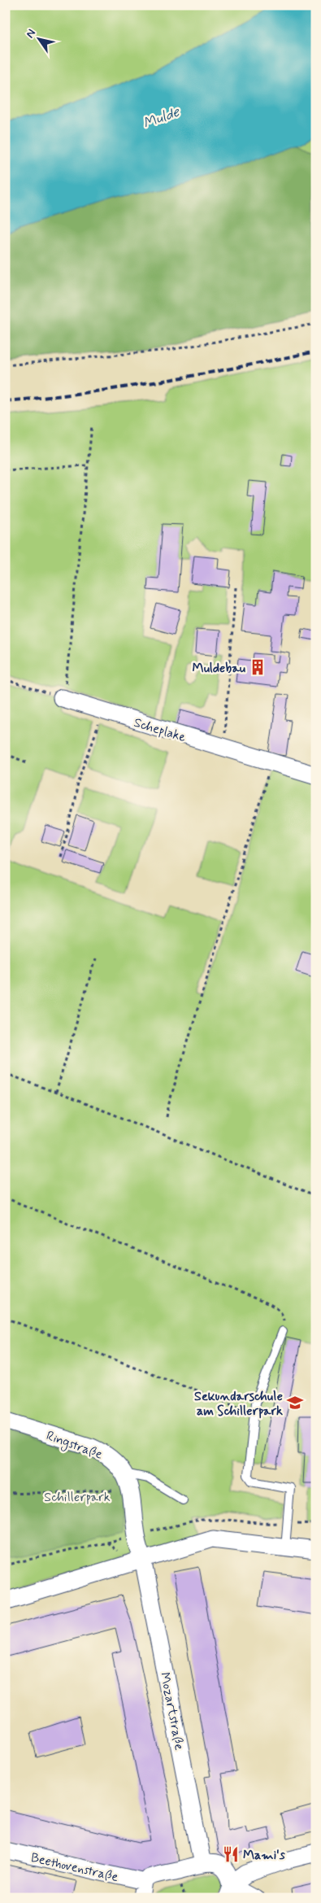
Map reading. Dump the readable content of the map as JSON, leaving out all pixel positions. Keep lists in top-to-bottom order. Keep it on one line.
{"streets":{"street":["Scheplake","Ringstraße","Mozartstraße","Beethovenstraße"]},"crossings":[["Ringstraße","Mozartstraße"]],"water":["Mulde"],"parks":["Schillerpark"],"places":{"building":["Muldebau"],"school or university":["Sekundarschule am Schillerpark"],"restaurant":["Mami's"]},"north":"top left"}
